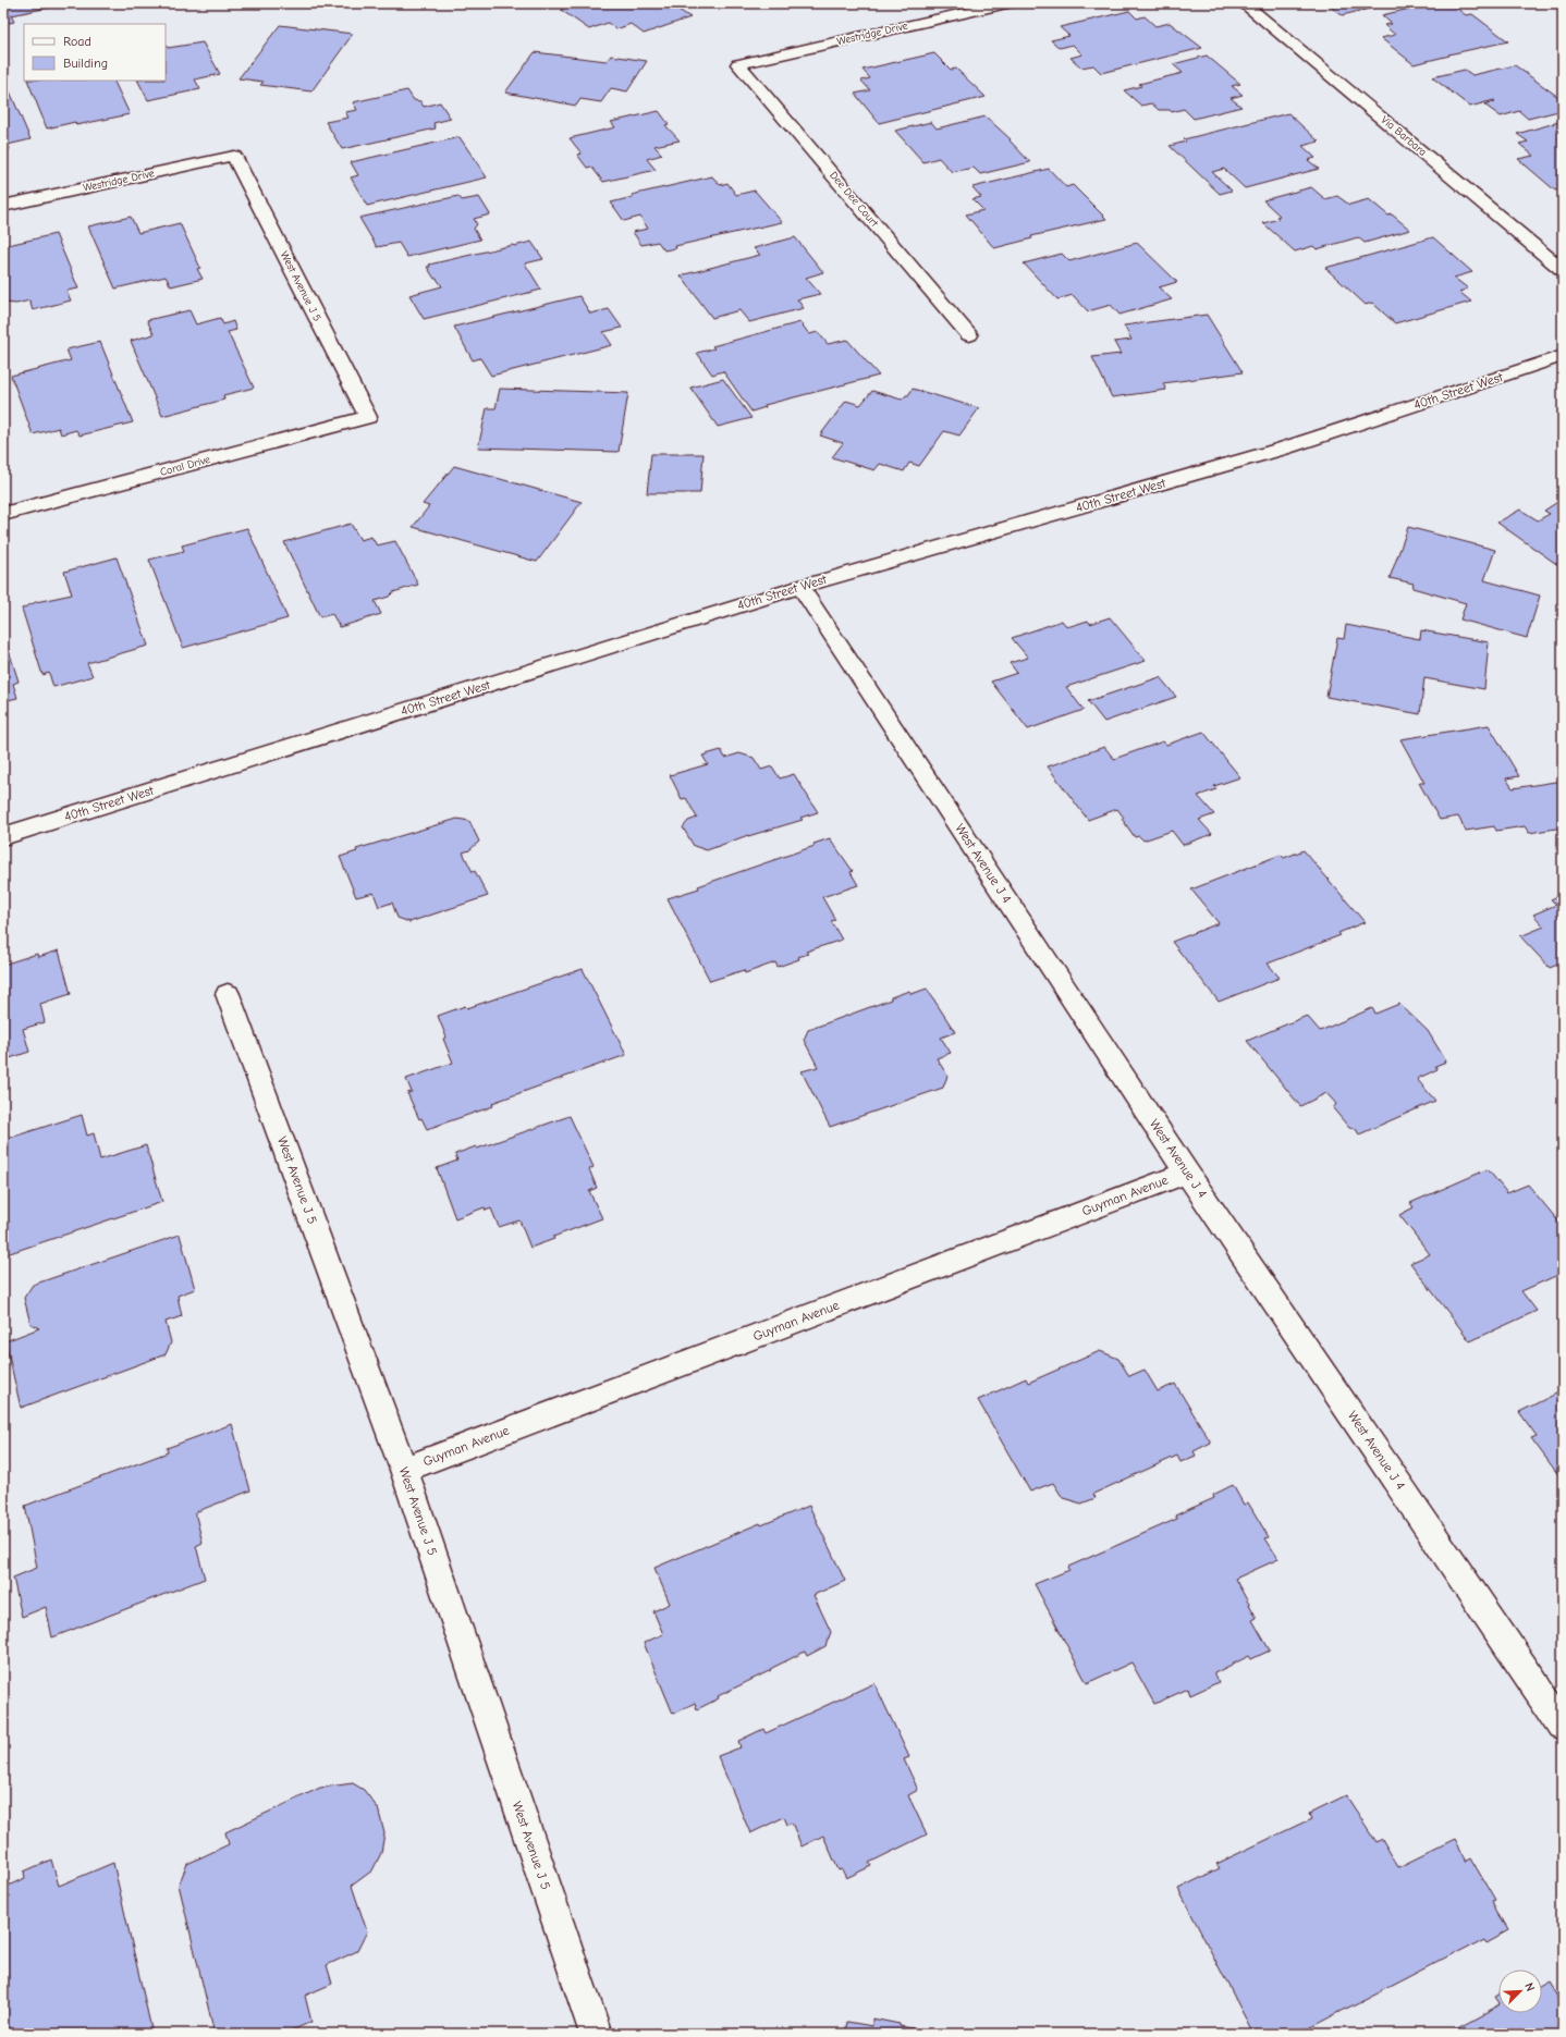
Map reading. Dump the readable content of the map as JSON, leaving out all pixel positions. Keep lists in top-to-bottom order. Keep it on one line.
{"streets":{"street":["Westridge Drive","Via Barbara","Dee Dee Court","West Avenue J 5","40th Street West","Coral Drive","West Avenue J 4","Guyman Avenue"]},"crossings":[["Westridge Drive","Dee Dee Court"],["Westridge Drive","West Avenue J 5"],["West Avenue J 5","Coral Drive"],["West Avenue J 5","Guyman Avenue"],["40th Street West","West Avenue J 4"],["West Avenue J 4","Guyman Avenue"]],"legend":["Road","Building"],"north":"top right"}
